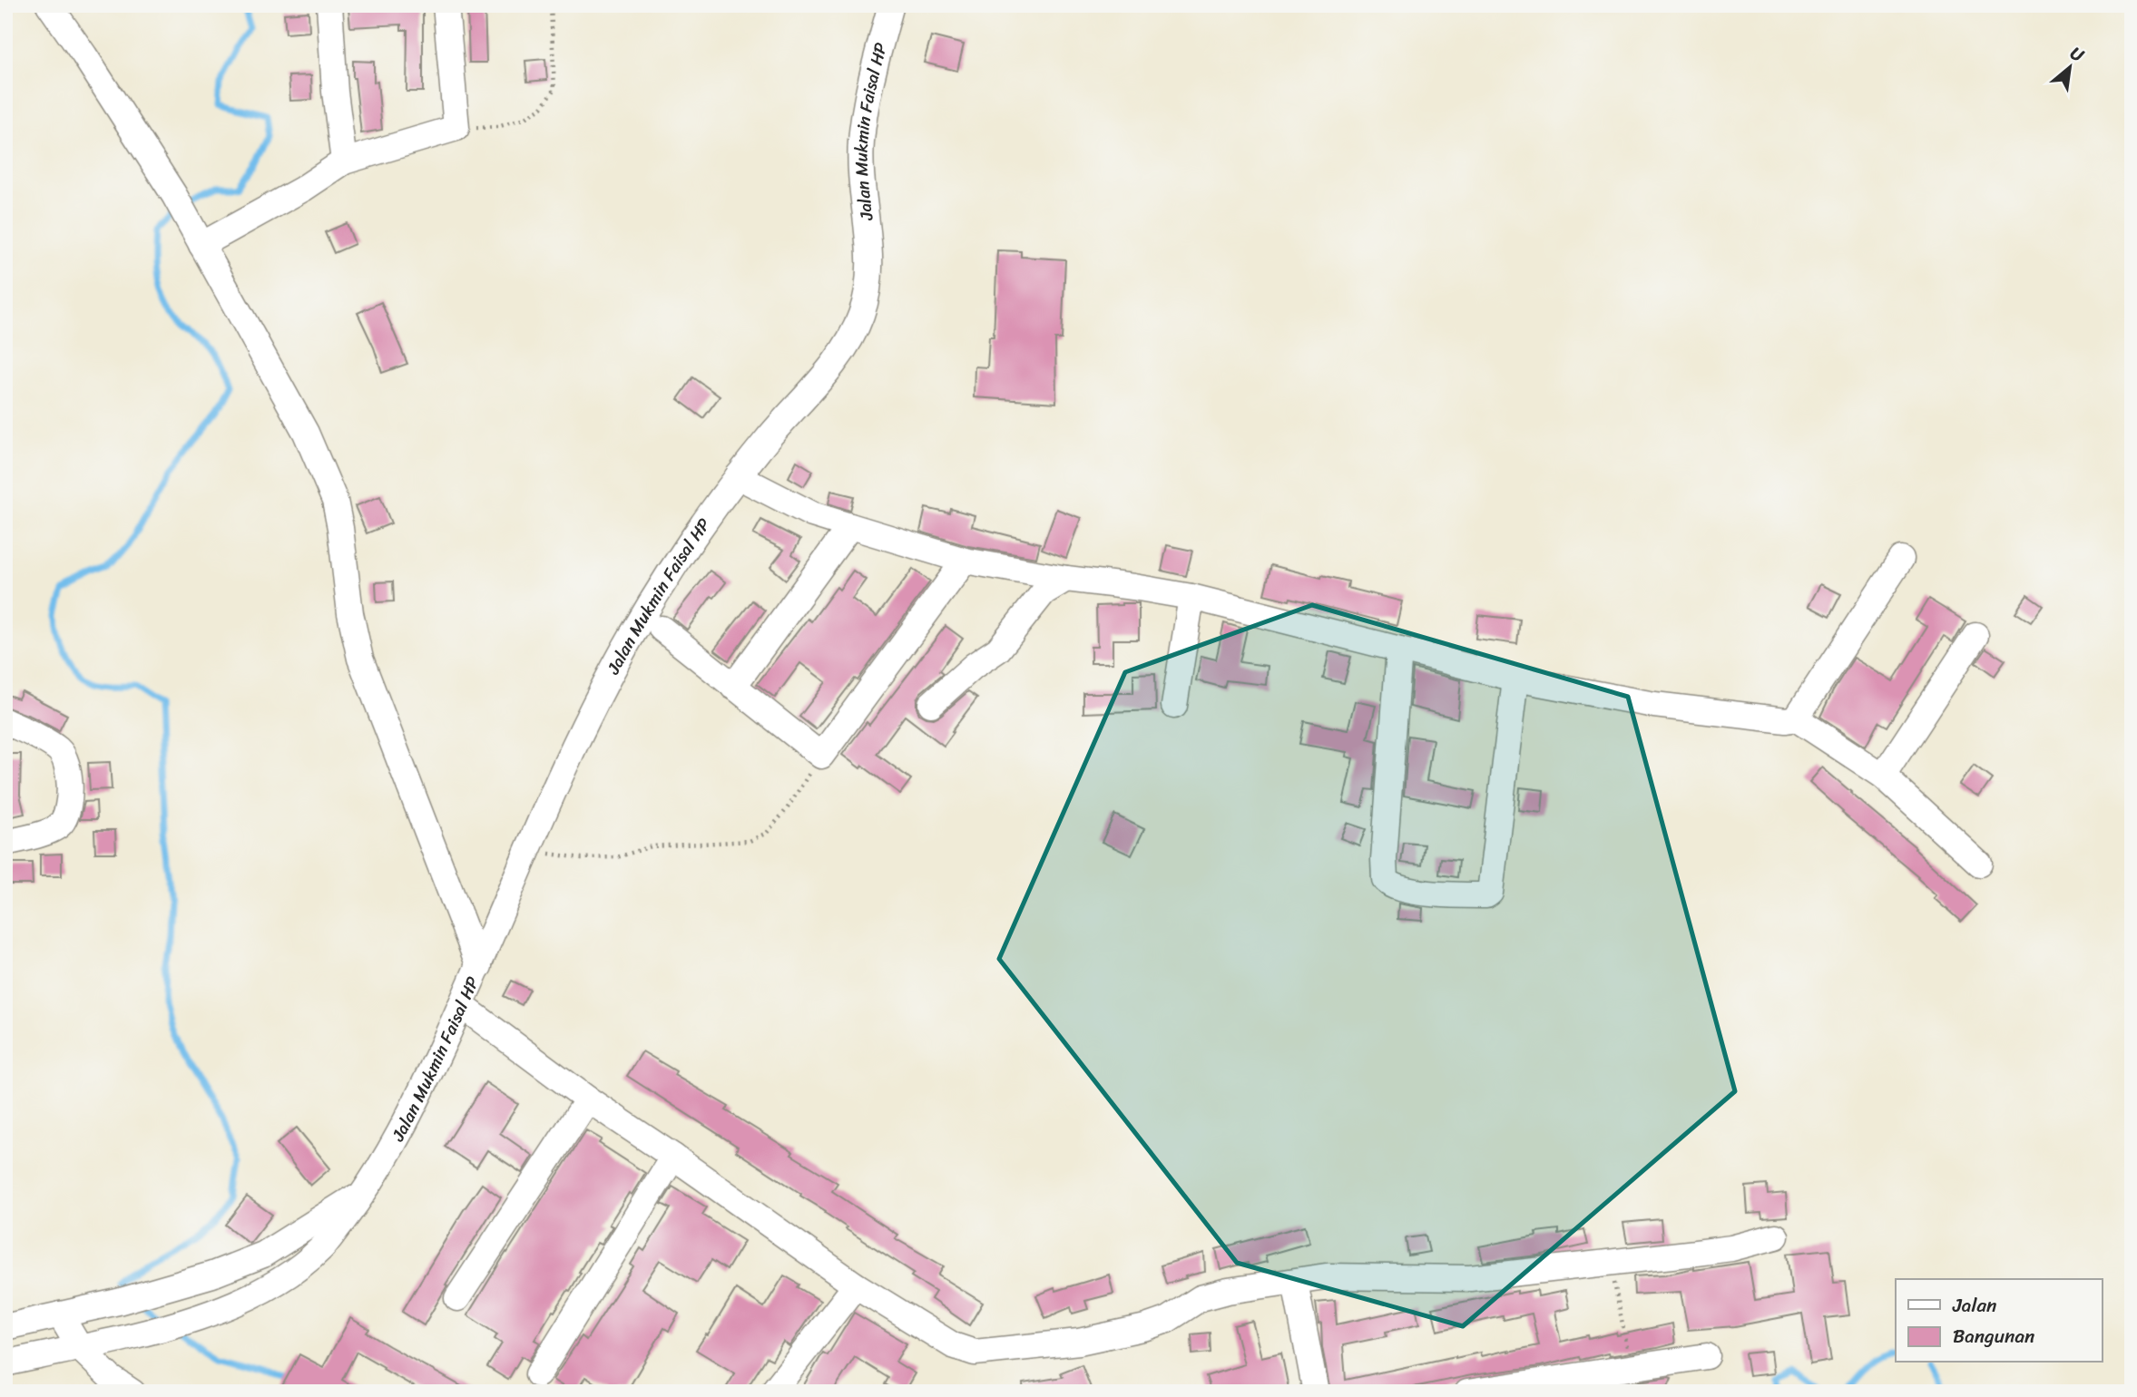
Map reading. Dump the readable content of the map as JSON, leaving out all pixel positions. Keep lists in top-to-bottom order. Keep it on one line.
{"streets":{"street":["Jalan Mukmin Faisal HP"]},"legend":["Jalan","Bangunan"],"north":"top right"}
